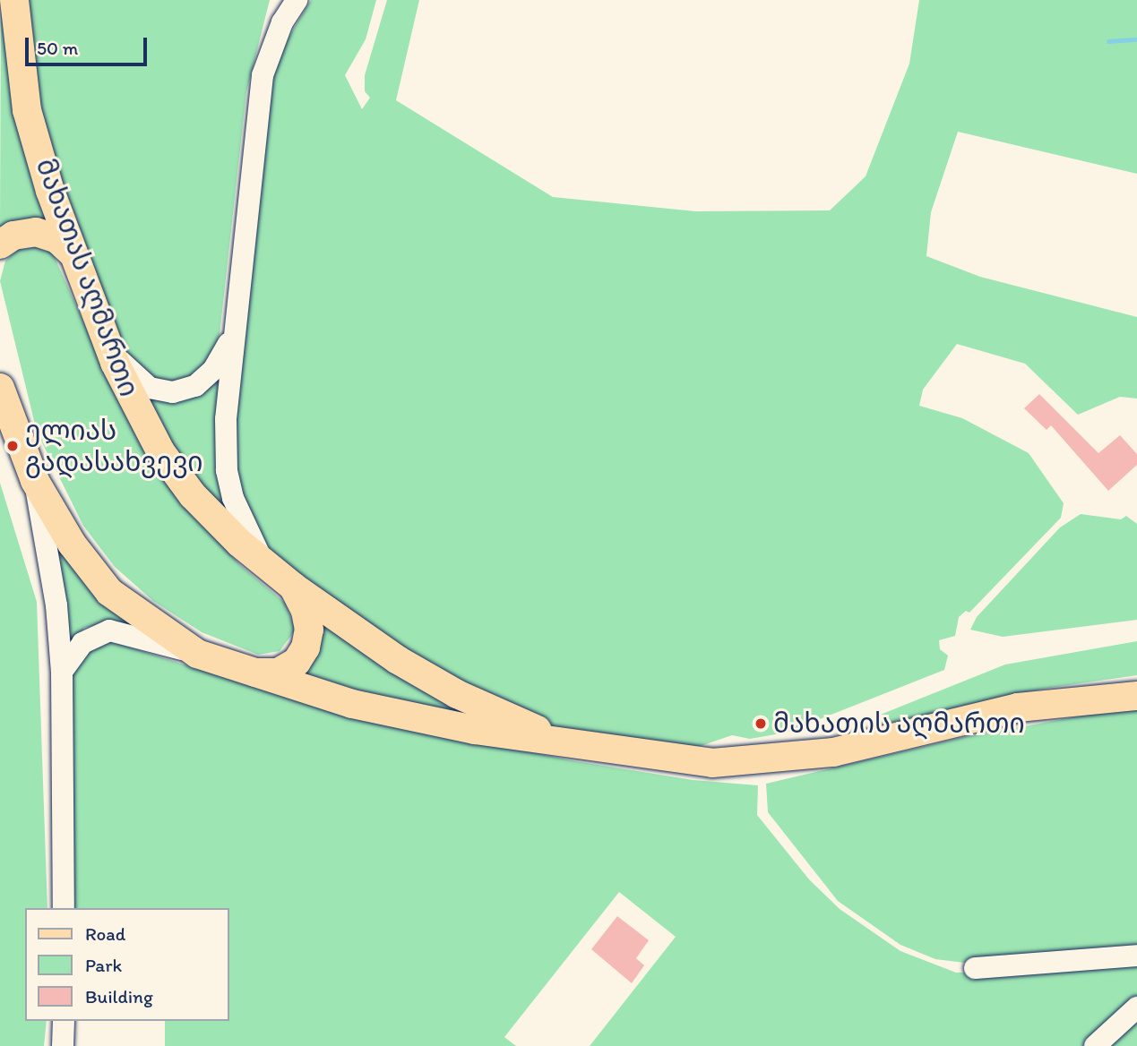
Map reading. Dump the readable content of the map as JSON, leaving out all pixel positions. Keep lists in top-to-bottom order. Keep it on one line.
{"streets":{"main road":["მახათას აღმართი"]},"places":["ელიას გადასახვევი","მახათის აღმართი"],"legend":["Road","Park","Building"],"scale_bar":"50 m"}
